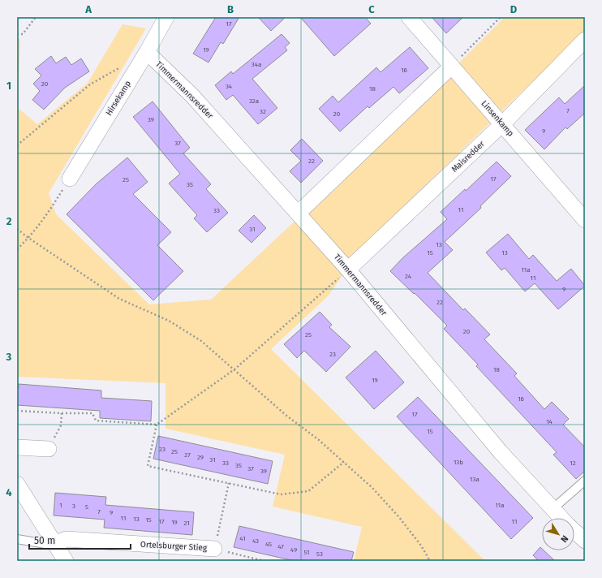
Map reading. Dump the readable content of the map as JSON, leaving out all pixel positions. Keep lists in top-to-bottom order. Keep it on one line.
{"streets":{"street":["Timmermannsredder","Hirsekamp","Linsenkamp","Maisredder","Ortelsburger Stieg"]},"crossings":[["Timmermannsredder","Hirsekamp"],["Timmermannsredder","Maisredder"],["Linsenkamp","Maisredder"]],"house_numbers":["17","19","34a","16","20","34","18","32a","7","32","20","39","9","37","22","17","25","35","11","33","31","13","15","13","11a","24","11","9","22","20","25","23","18","19","16","17","14","15","23","25","27","29","31","13b","33","12","35","37","39","13a","1","11a","3","5","7","9","11","13","15","17","11","19","21","41","43","45","47","49","51","53"],"scale_bar":"50 m","north":"bottom right","grid":{"columns":["A","B","C","D"],"rows":["1","2","3","4"]}}
